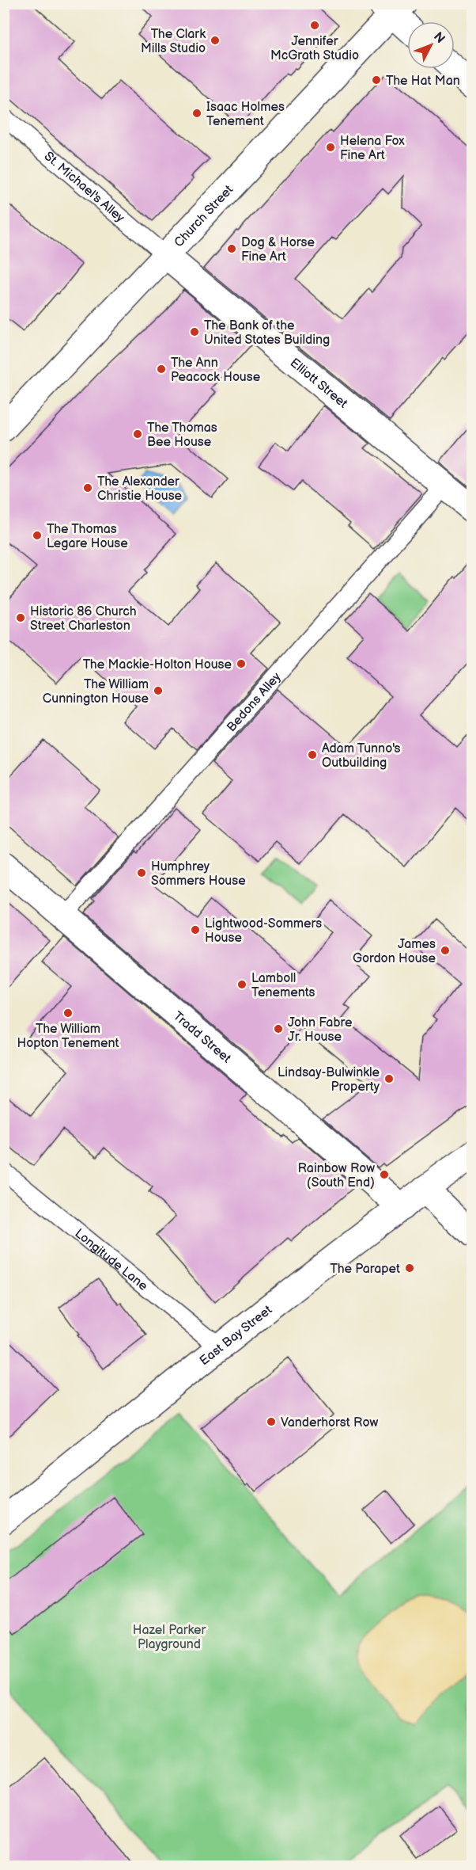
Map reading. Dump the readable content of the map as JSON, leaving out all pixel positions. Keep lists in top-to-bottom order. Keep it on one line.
{"streets":{"street":["Church Street","Elliott Street","Tradd Street","East Bay Street"],"lane":["St. Michael's Alley","Bedons Alley","Longitude Lane"]},"crossings":[["St. Michael's Alley","Church Street"],["St. Michael's Alley","Elliott Street"],["Church Street","Elliott Street"],["Elliott Street","Bedons Alley"],["Bedons Alley","Tradd Street"],["Tradd Street","East Bay Street"],["Longitude Lane","East Bay Street"]],"parks":["Hazel Parker Playground"],"places":["Jennifer McGrath Studio","The Clark Mills Studio","The Hat Man","Isaac Holmes Tenement","Helena Fox Fine Art","Dog & Horse Fine Art","The Bank of the United States Building","The Ann Peacock House","The Thomas Bee House","The Alexander Christie House","The Thomas Legare House","Historic 86 Church Street Charleston","The Mackie-Holton House","The William Cunnington House","Adam Tunno's Outbuilding","Humphrey Sommers House","Lightwood-Sommers House","James Gordon House","Lamboll Tenements","The William Hopton Tenement","John Fabre Jr. House","Lindsay-Bulwinkle Property","Rainbow Row (South End)","The Parapet","Vanderhorst Row"],"north":"top right"}
